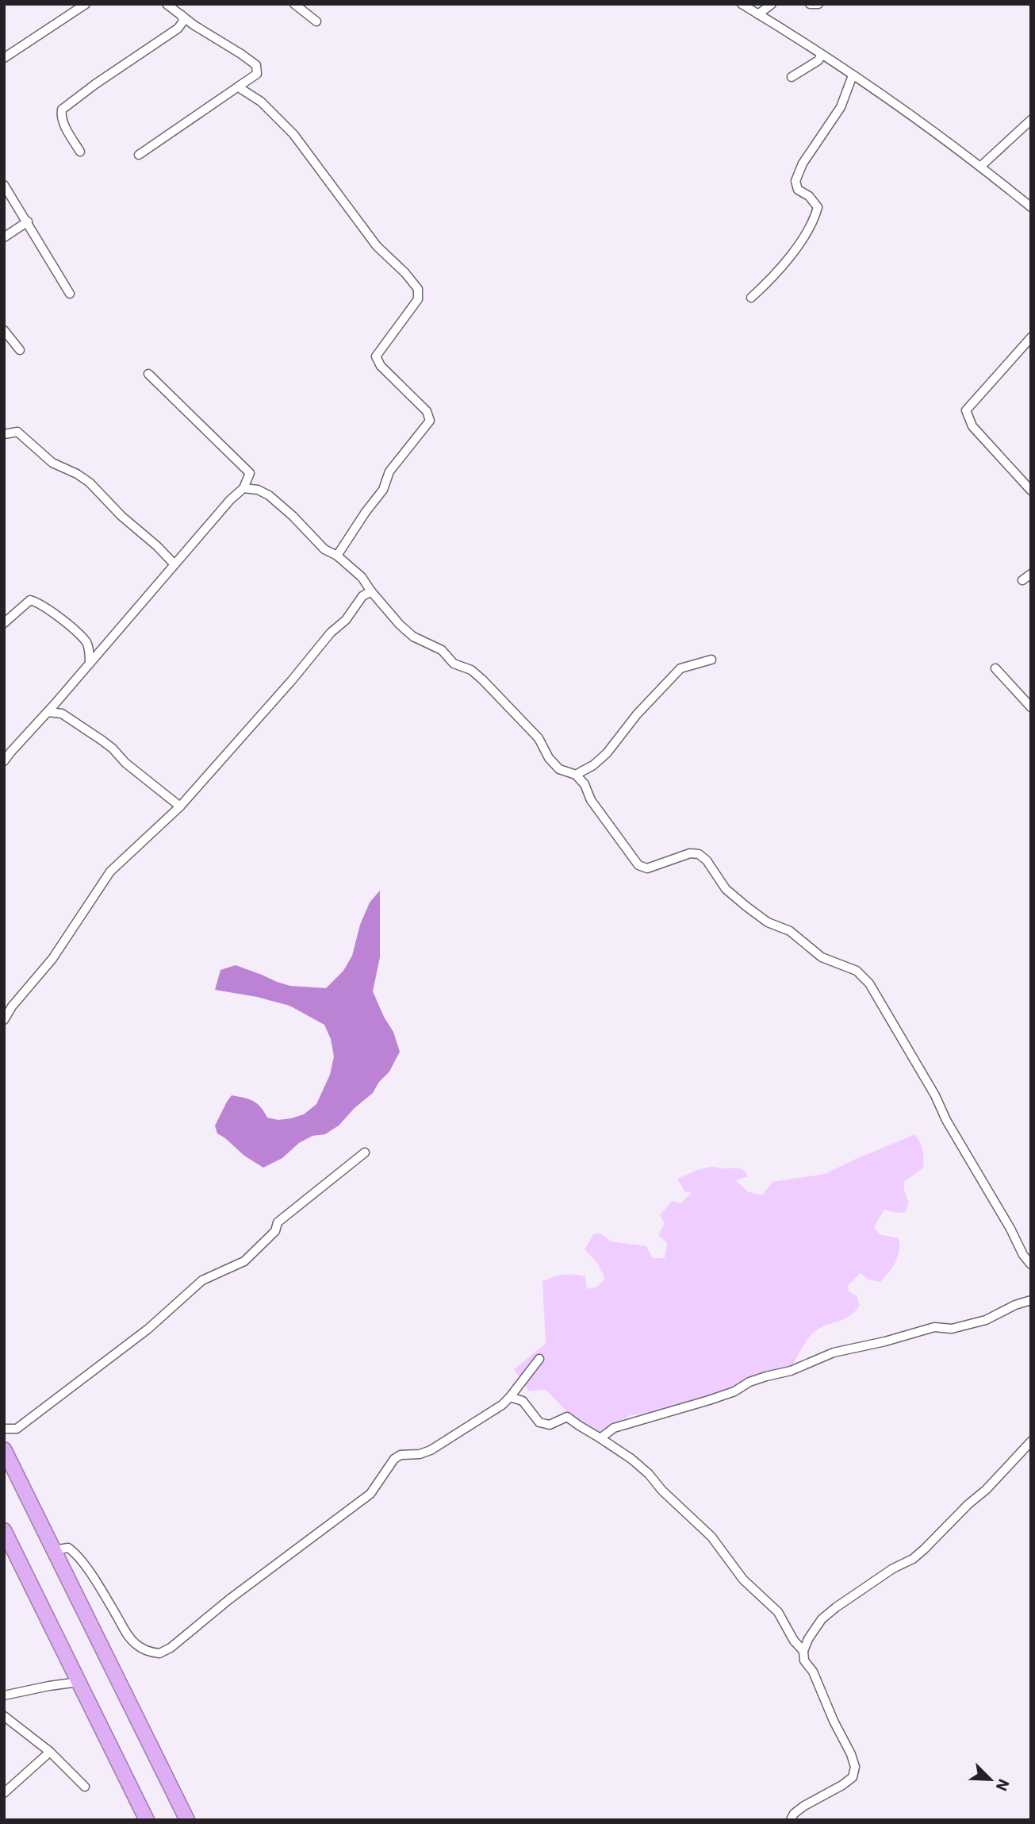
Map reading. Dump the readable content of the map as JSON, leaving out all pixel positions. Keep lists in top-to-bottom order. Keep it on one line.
{"north":"bottom right"}
